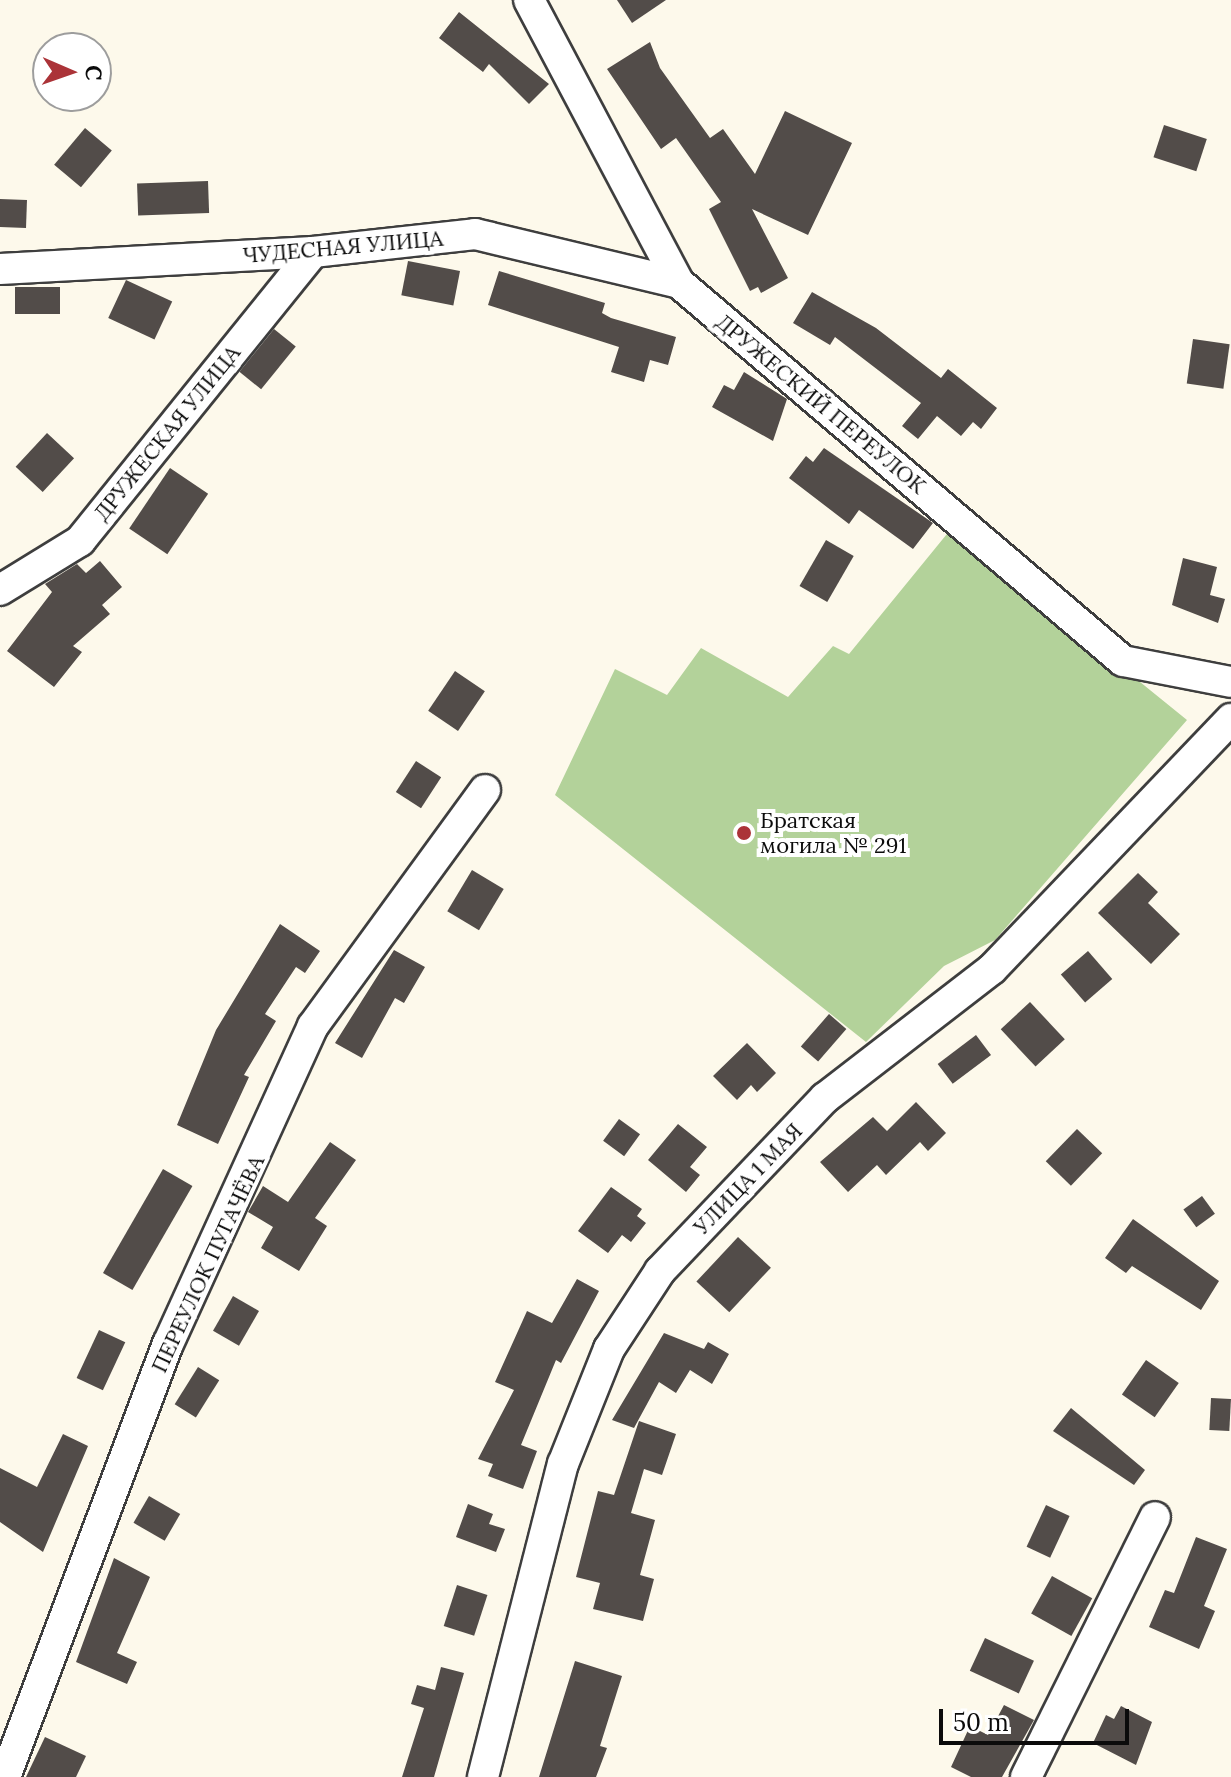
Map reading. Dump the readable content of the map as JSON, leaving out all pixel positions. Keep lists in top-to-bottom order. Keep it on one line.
{"streets":{"street":["ЧУДЕСНАЯ УЛИЦА","ДРУЖЕСКИЙ ПЕРЕУЛОК","ДРУЖЕСКАЯ УЛИЦА","УЛИЦА 1 МАЯ","ПЕРЕУЛОК ПУГАЧЁВА"]},"crossings":[["ЧУДЕСНАЯ УЛИЦА","ДРУЖЕСКИЙ ПЕРЕУЛОК"],["ЧУДЕСНАЯ УЛИЦА","ДРУЖЕСКАЯ УЛИЦА"]],"places":["Братская могила № 291"],"scale_bar":"50 m","north":"right"}
